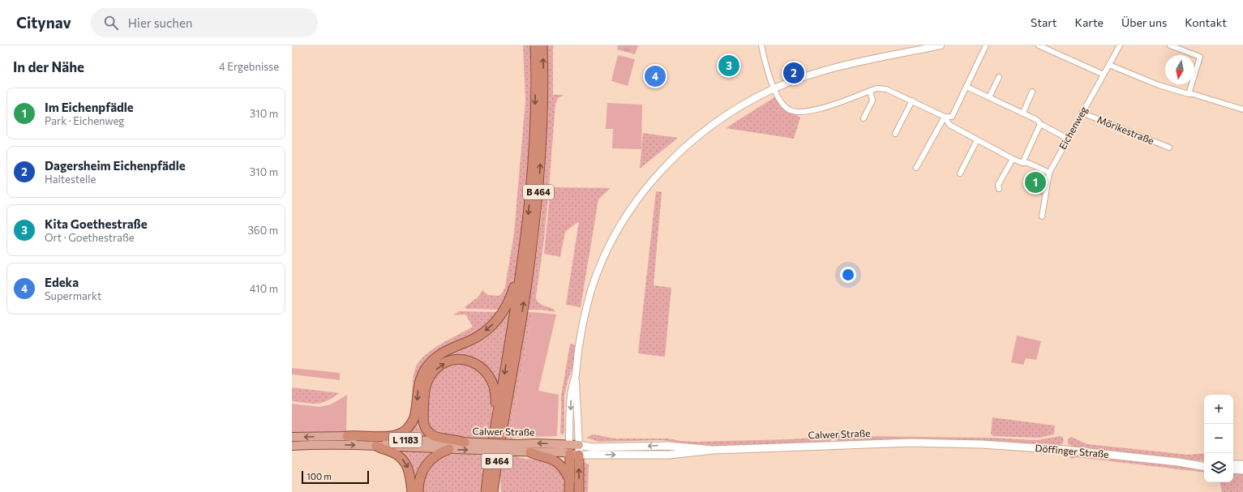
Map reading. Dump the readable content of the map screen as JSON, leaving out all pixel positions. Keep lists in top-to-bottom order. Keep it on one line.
{"streets":{"highway":["B 464"],"main road":["Calwer Straße","L 1183","Döffinger Straße"],"street":["Eichenweg","Mörikestraße"]},"crossings":[["Eichenweg","Mörikestraße"],["Calwer Straße","Döffinger Straße"]],"scale_bar":"100 m","north":"bottom","page":{"header":"Citynav","search":"Hier suchen","nav":["Start","Karte","Über uns","Kontakt"],"heading":["In der Nähe","4 Ergebnisse"],"pins":["3","2","4","1"],"list":[{"mark":"1","name":"Im Eichenpfädle","note":"Park · Eichenweg","value":"310 m"},{"mark":"2","name":"Dagersheim Eichenpfädle","note":"Haltestelle","value":"310 m"},{"mark":"3","name":"Kita Goethestraße","note":"Ort · Goethestraße","value":"360 m"},{"mark":"4","name":"Edeka","note":"Supermarkt","value":"410 m"}],"map_buttons":["+","−"],"scale":"100 m"}}
